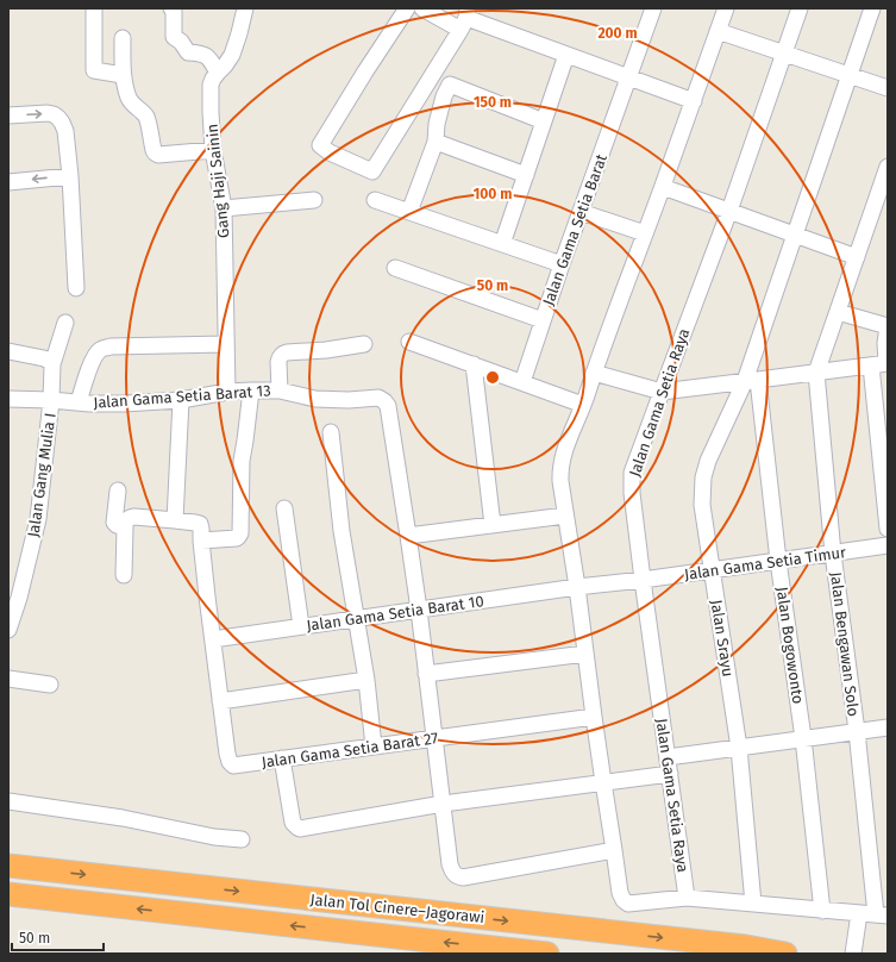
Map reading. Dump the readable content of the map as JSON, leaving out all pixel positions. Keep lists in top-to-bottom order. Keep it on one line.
{"streets":{"highway":["Jalan Tol Cinere–Jagorawi"],"street":["Gang Haji Sainin","Jalan Gama Setia Barat","Jalan Gama Setia Barat 13","Jalan Gama Setia Raya","Jalan Gang Mulia I","Jalan Gama Setia Timur","Jalan Gama Setia Barat 10","Jalan Srayu","Jalan Bengawan Solo","Jalan Bogowonto","Jalan Gama Setia Barat 27"]},"crossings":[["Gang Haji Sainin","Jalan Gama Setia Barat 13"],["Jalan Gama Setia Barat 13","Jalan Gang Mulia I"],["Jalan Gama Setia Barat 13","Jalan Gama Setia Barat 10"],["Jalan Gama Setia Barat 13","Jalan Gama Setia Barat 27"],["Jalan Gama Setia Raya","Jalan Gama Setia Timur"],["Jalan Gama Setia Timur","Jalan Srayu"],["Jalan Gama Setia Timur","Jalan Bengawan Solo"],["Jalan Gama Setia Timur","Jalan Bogowonto"],["Jalan Gama Setia Barat 10","Jalan Gama Setia Barat 27"],["Jalan Srayu","Jalan Bogowonto"]],"scale_bar":"50 m","rings":["200 m","150 m","100 m","50 m"]}
